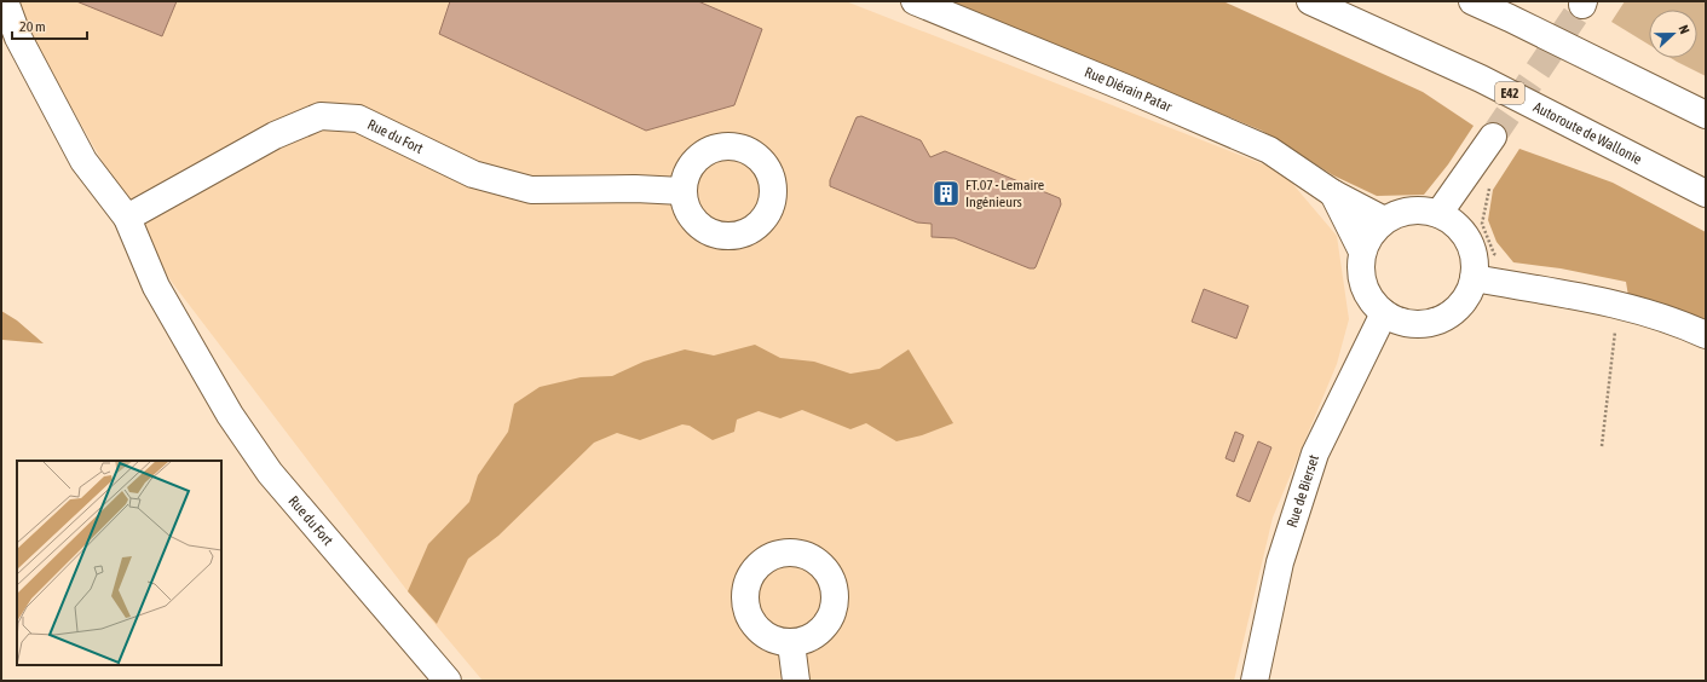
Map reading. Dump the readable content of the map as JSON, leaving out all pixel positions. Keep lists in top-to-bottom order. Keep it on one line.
{"streets":{"main road":["Rue Diérain Patar","E42","Autoroute de Wallonie","Rue du Fort","Rue de Bierset"]},"crossings":[["Rue Diérain Patar","Rue de Bierset"]],"places":{"building":["FT.07 - Lemaire Ingénieurs"]},"scale_bar":"20 m","north":"right"}
